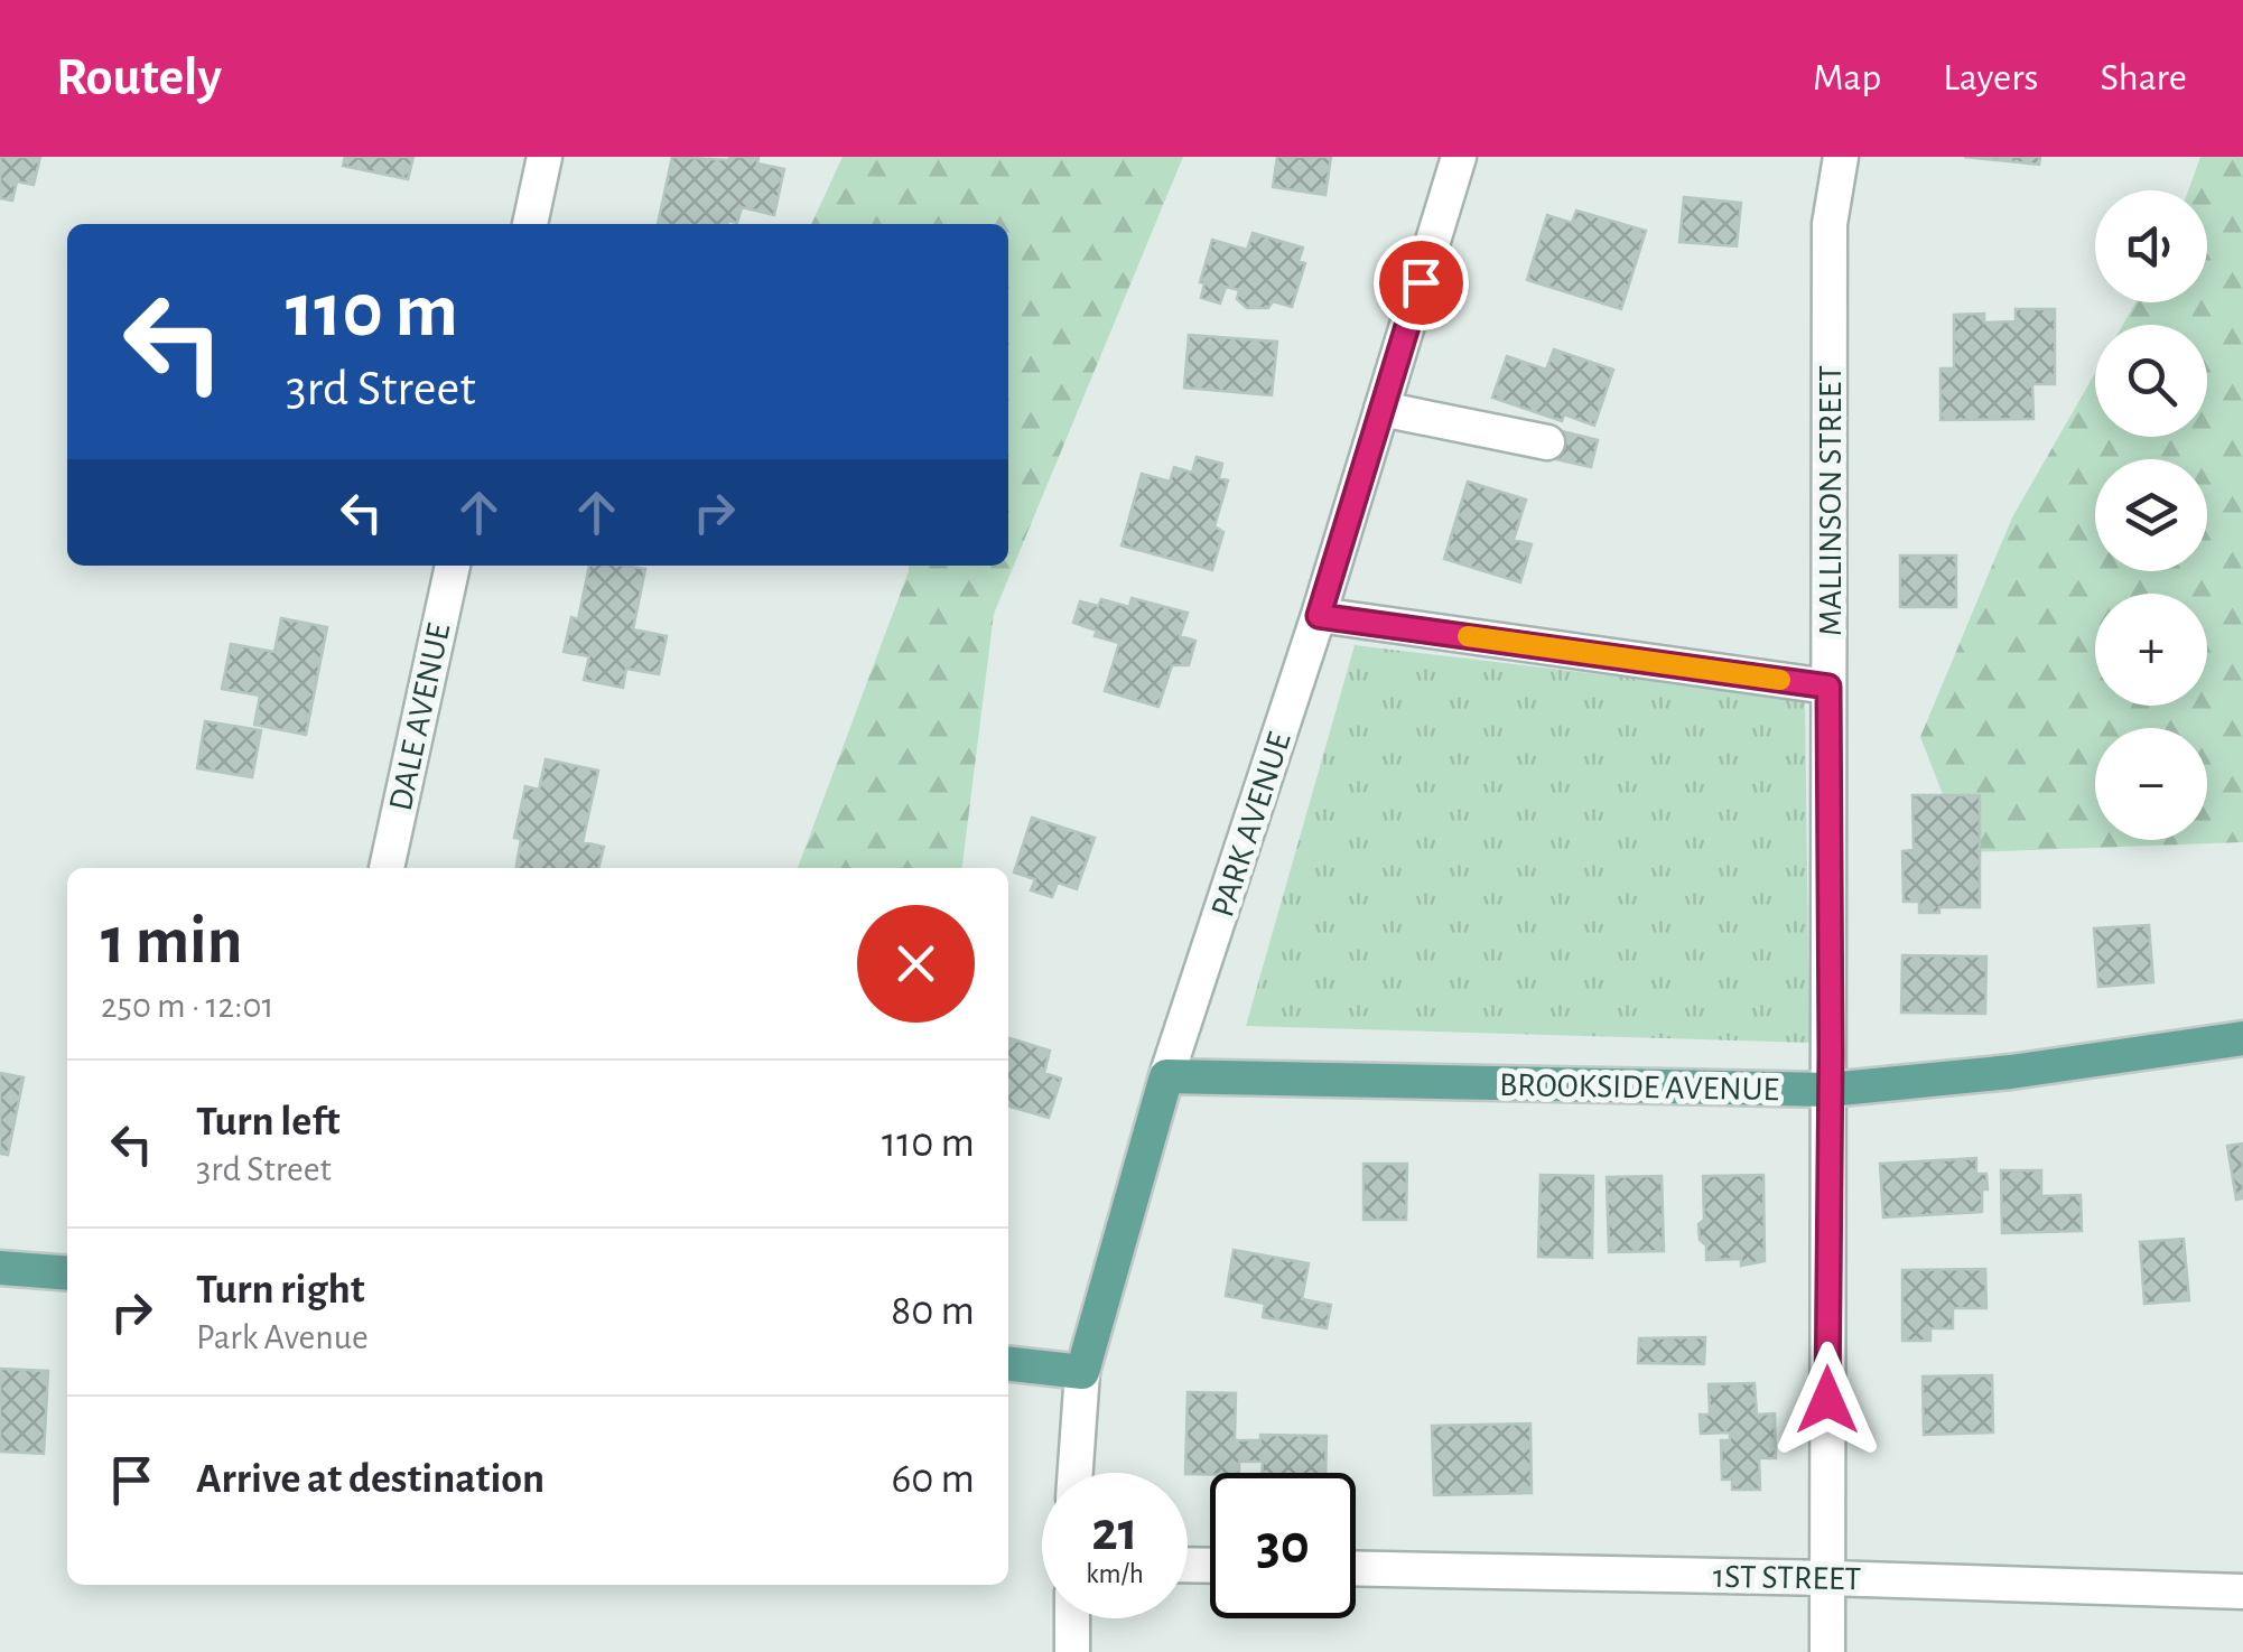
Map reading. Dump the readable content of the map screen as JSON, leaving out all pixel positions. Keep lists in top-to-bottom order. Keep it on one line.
{"streets":{"main road":["PARK AVENUE","BROOKSIDE AVENUE"],"street":["MALLINSON STREET","DALE AVENUE","1ST STREET"]},"crossings":[["MALLINSON STREET","BROOKSIDE AVENUE"],["MALLINSON STREET","1ST STREET"],["PARK AVENUE","BROOKSIDE AVENUE"]],"page":{"header":"Routely","nav":["Map","Layers","Share"],"map_buttons":["+","−"],"turn":["110 m","3rd Street"],"heading":["1 min","250 m · 12:01"],"list":[{"name":"Turn left","note":"3rd Street","value":"110 m"},{"name":"Turn right","note":"Park Avenue","value":"80 m"},{"name":"Arrive at destination","value":"60 m"}],"speed":"21 km/h","limit":"30"}}
